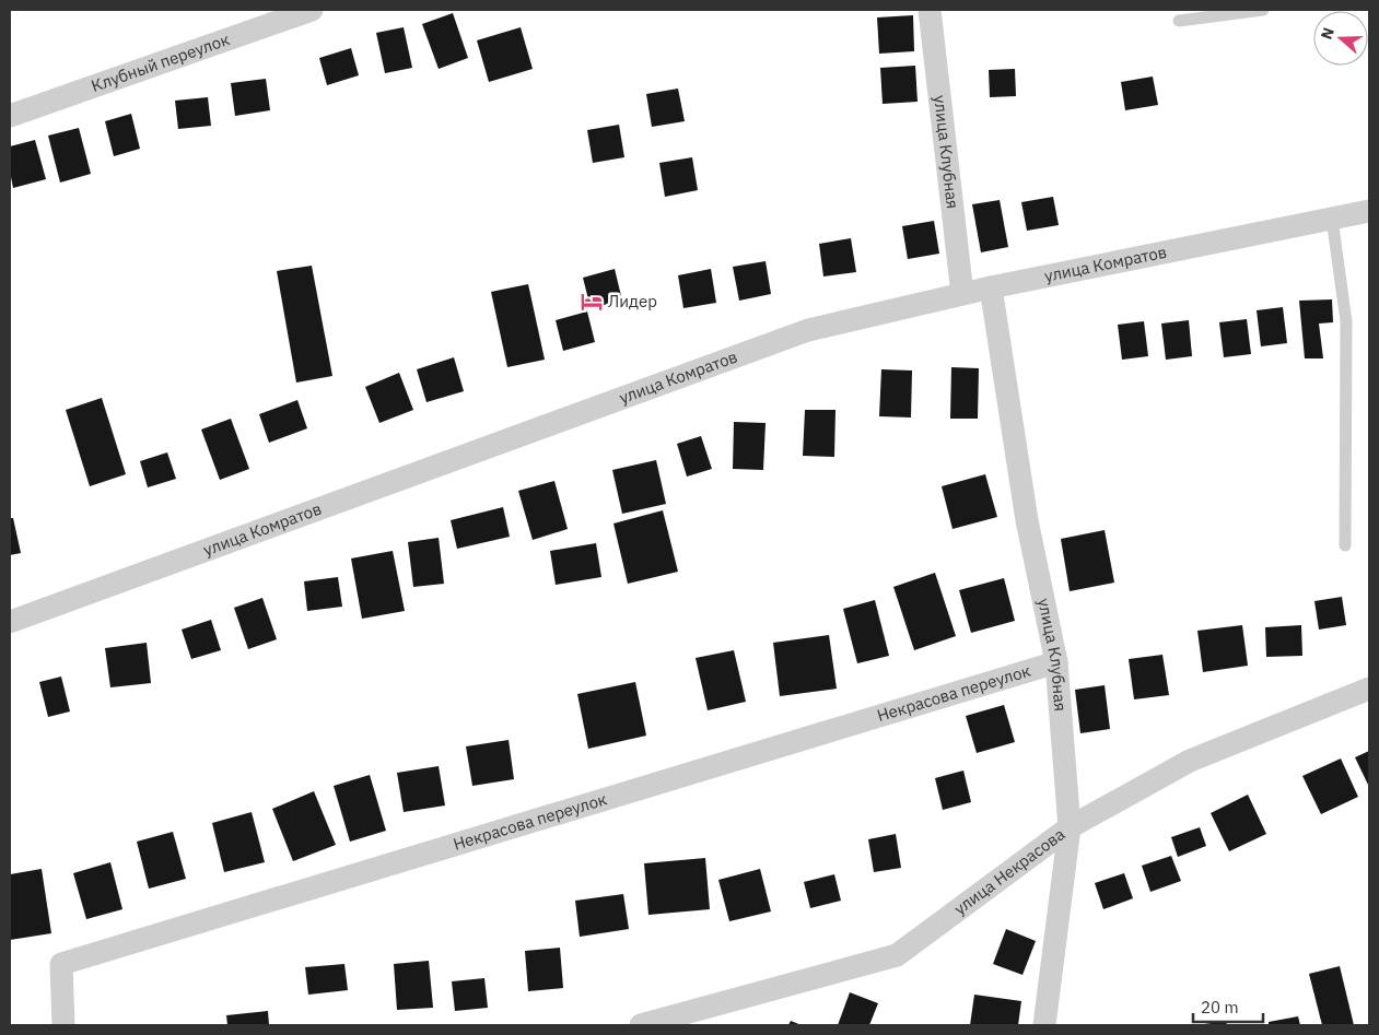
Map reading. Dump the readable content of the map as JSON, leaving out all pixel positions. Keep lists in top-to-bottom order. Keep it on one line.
{"streets":{"street":["Клубный переулок","улица Клубная","улица Комратов","Некрасова переулок","улица Некрасова"]},"crossings":[["улица Клубная","улица Комратов"],["улица Клубная","Некрасова переулок"],["улица Клубная","улица Некрасова"]],"places":{"hotel":["Лидер"]},"scale_bar":"20 m","north":"left"}
